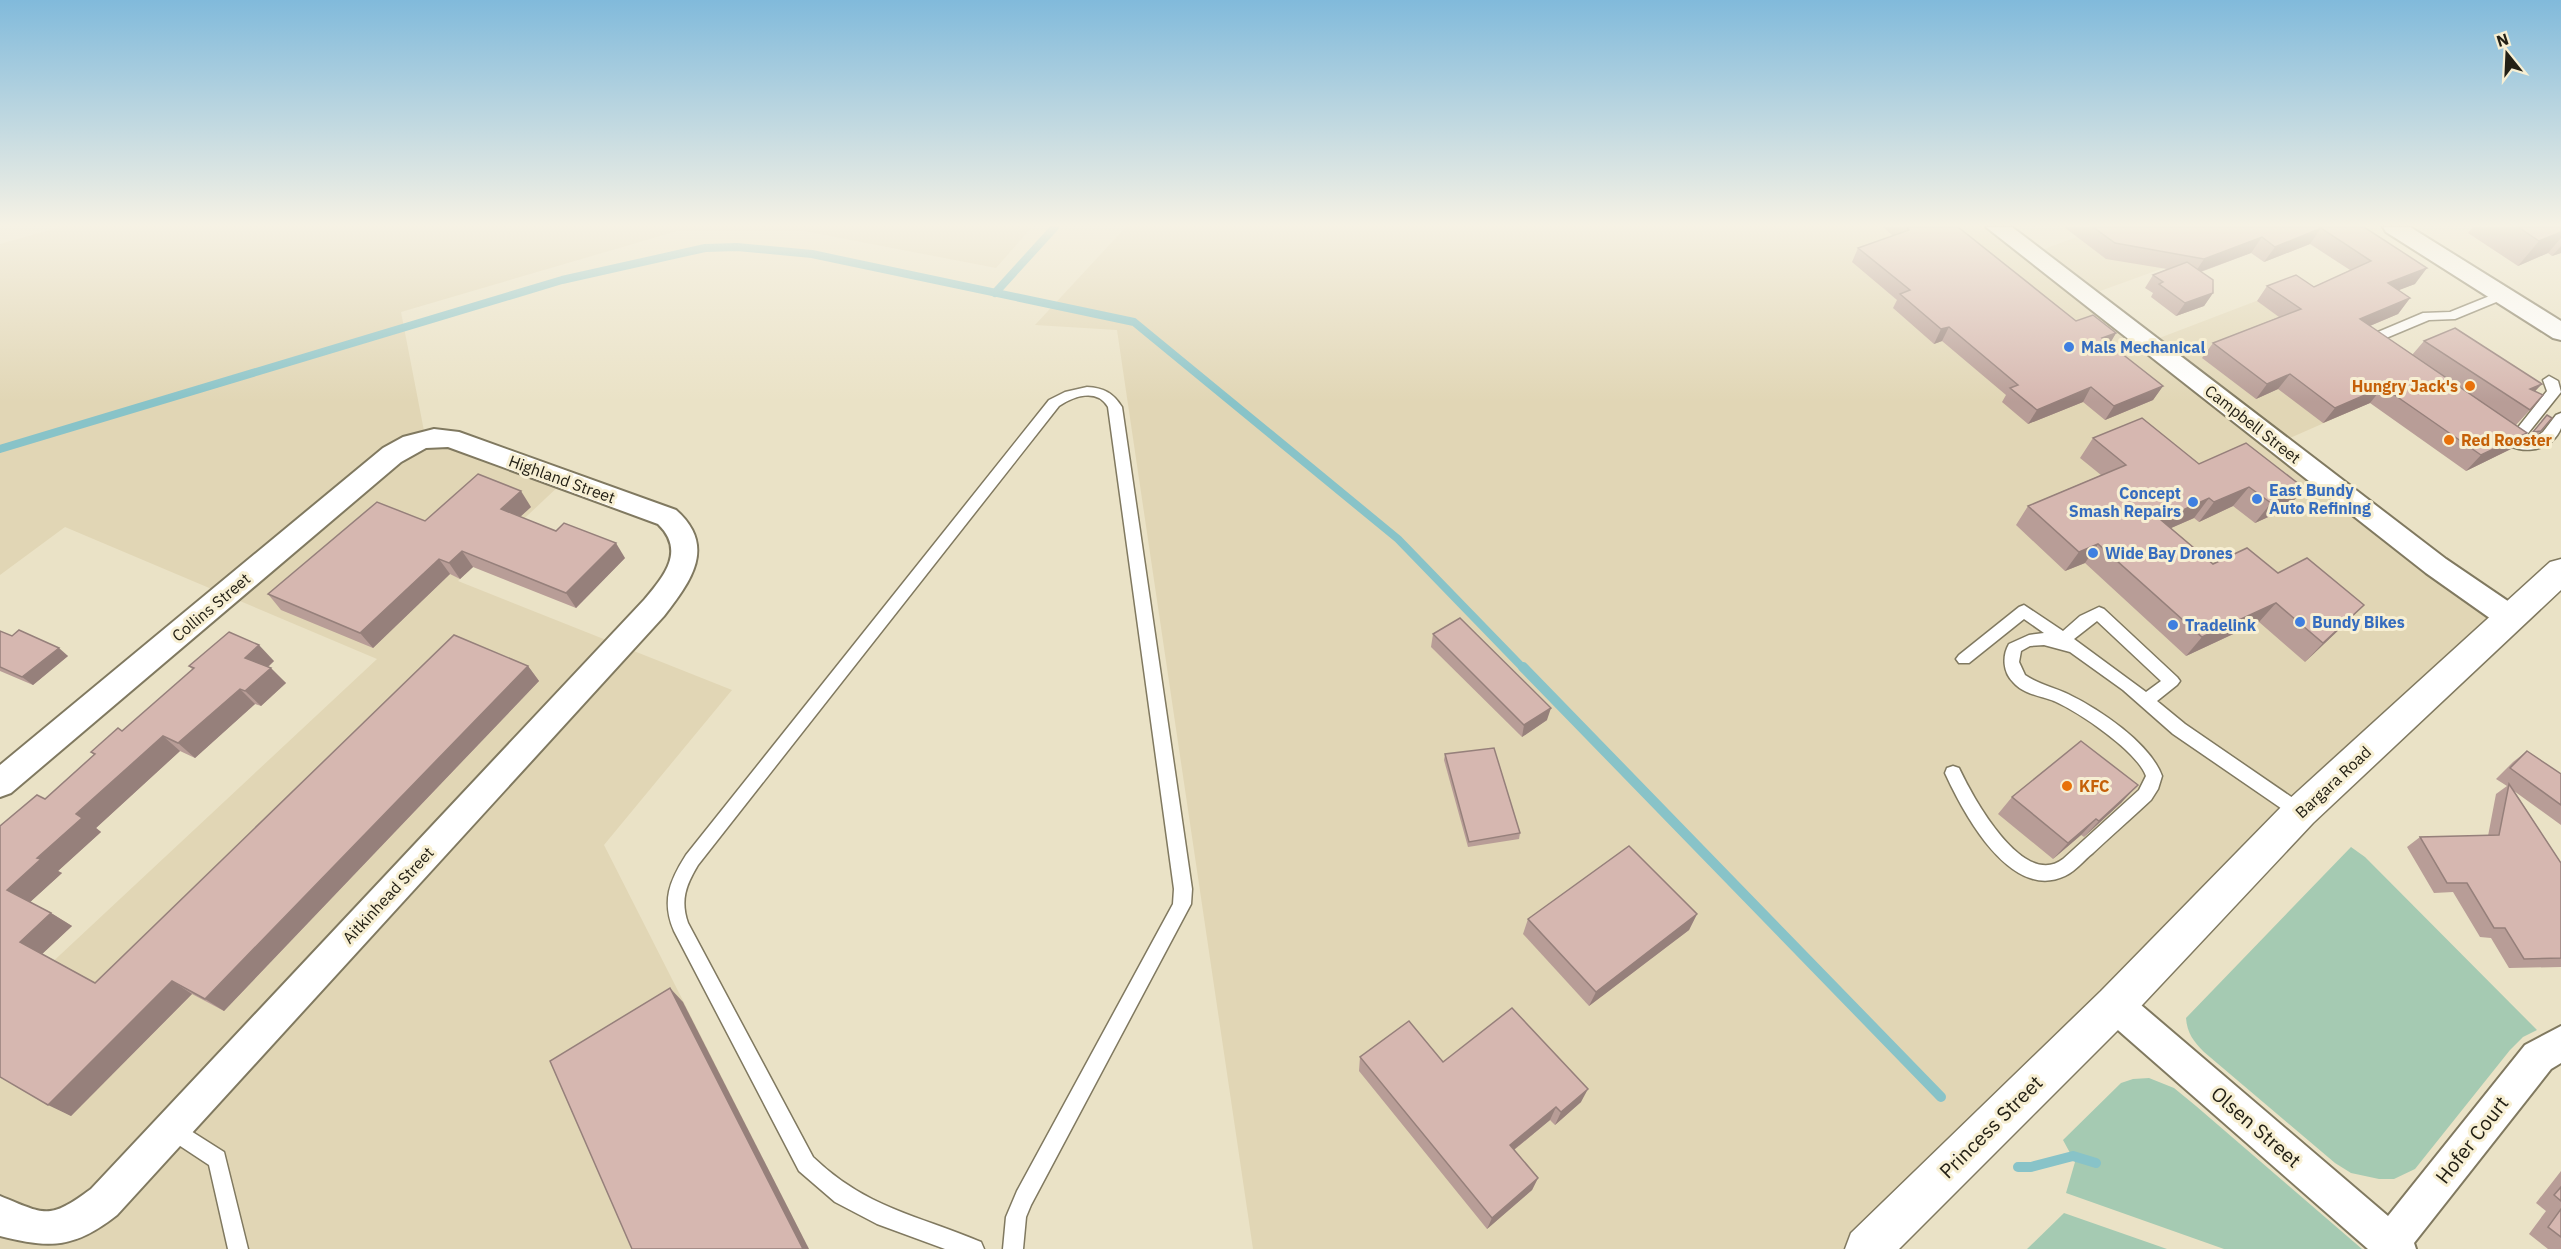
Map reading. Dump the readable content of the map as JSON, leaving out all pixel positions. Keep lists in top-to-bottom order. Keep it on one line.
{"streets":{"main road":["Bargara Road","Princess Street"],"street":["Campbell Street","Highland Street","Collins Street","Aitkinhead Street","Olsen Street","Hofer Court"]},"crossings":[["Campbell Street","Bargara Road"],["Highland Street","Collins Street"],["Highland Street","Aitkinhead Street"],["Bargara Road","Princess Street"],["Bargara Road","Olsen Street"],["Princess Street","Olsen Street"],["Olsen Street","Hofer Court"]],"places":["Mals Mechanical","Hungry Jack's","Red Rooster","East Bundy Auto Refining","Concept Smash Repairs","Wide Bay Drones","Bundy Bikes","Tradelink","KFC"],"north":"top"}
